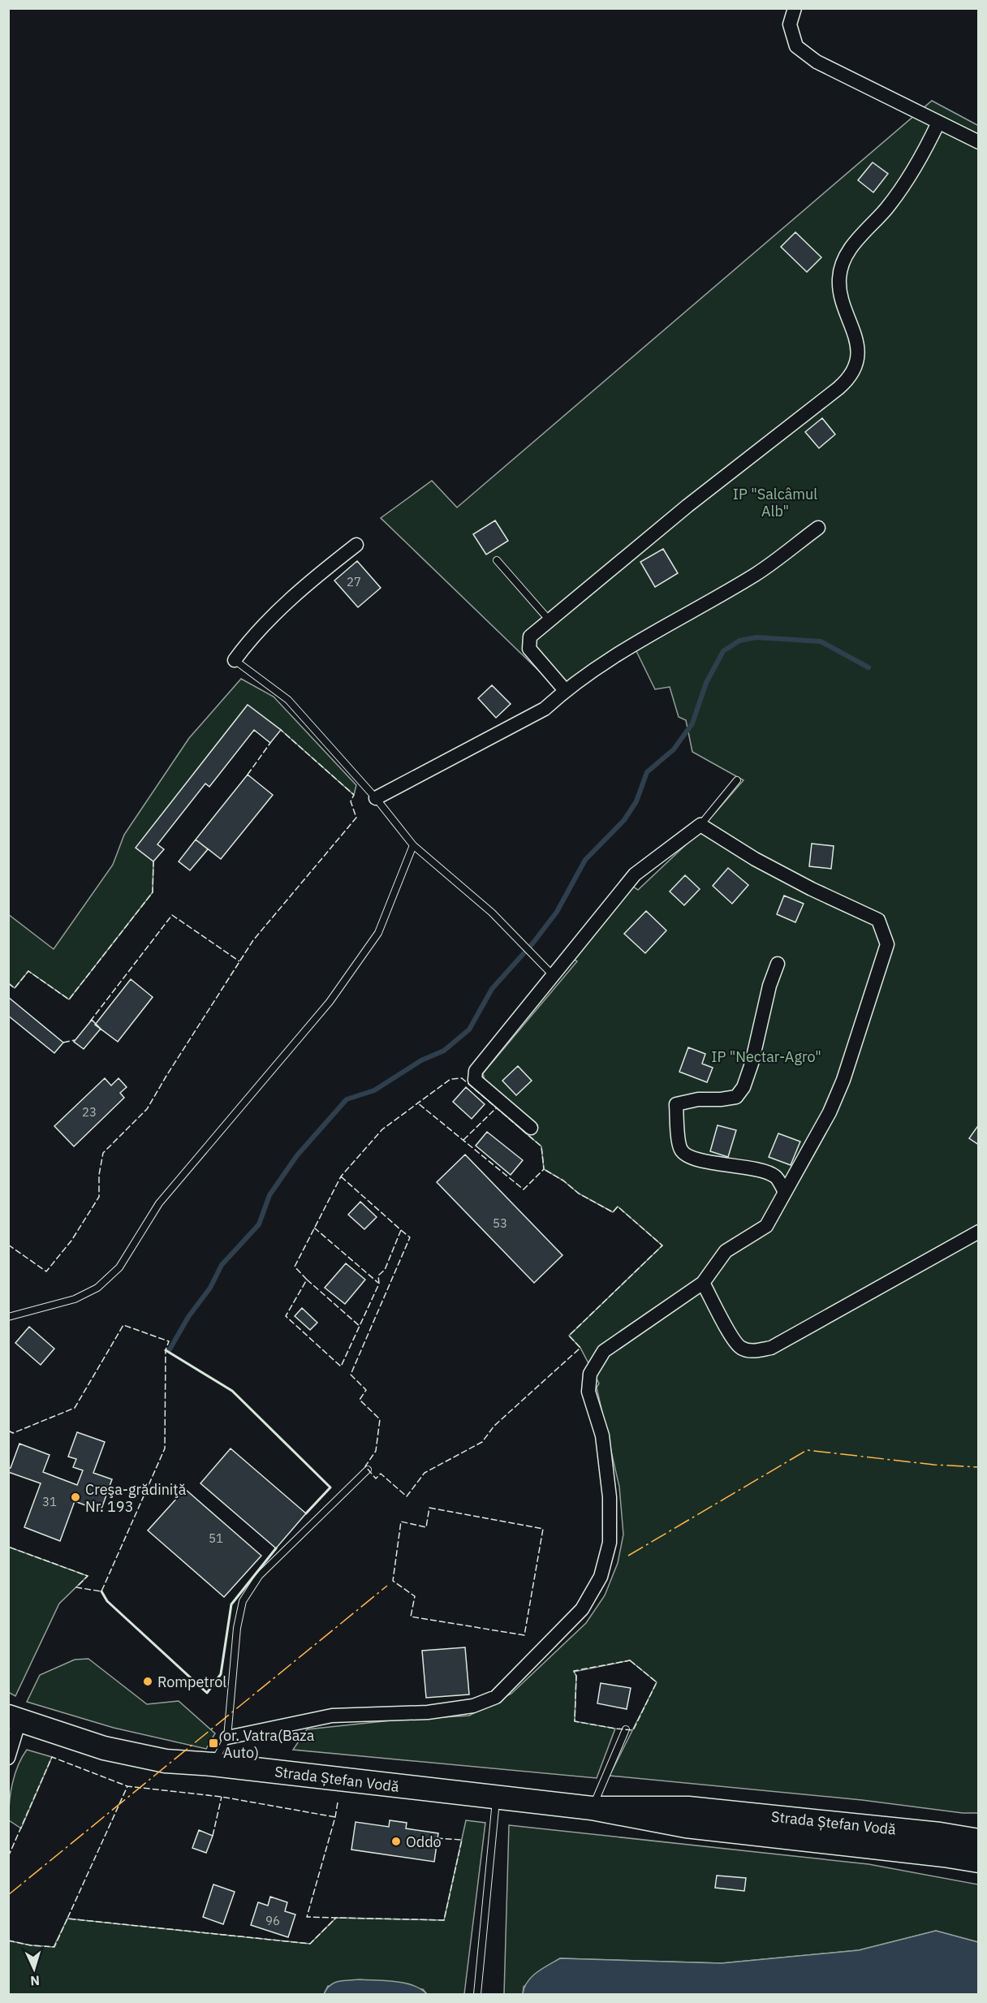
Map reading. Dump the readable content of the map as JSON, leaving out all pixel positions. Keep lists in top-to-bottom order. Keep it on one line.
{"streets":{"highway":["Strada Ștefan Vodă"]},"parks":["IP \"Salcâmul Alb\"","IP \"Nectar-Agro\""],"places":{"other":["Creşa-grădiniţă Nr. 193","Rompetrol","Oddo"],"transit":["or. Vatra(Baza Auto)"]},"house_numbers":["27","23","53","31","51","96"],"north":"bottom"}
